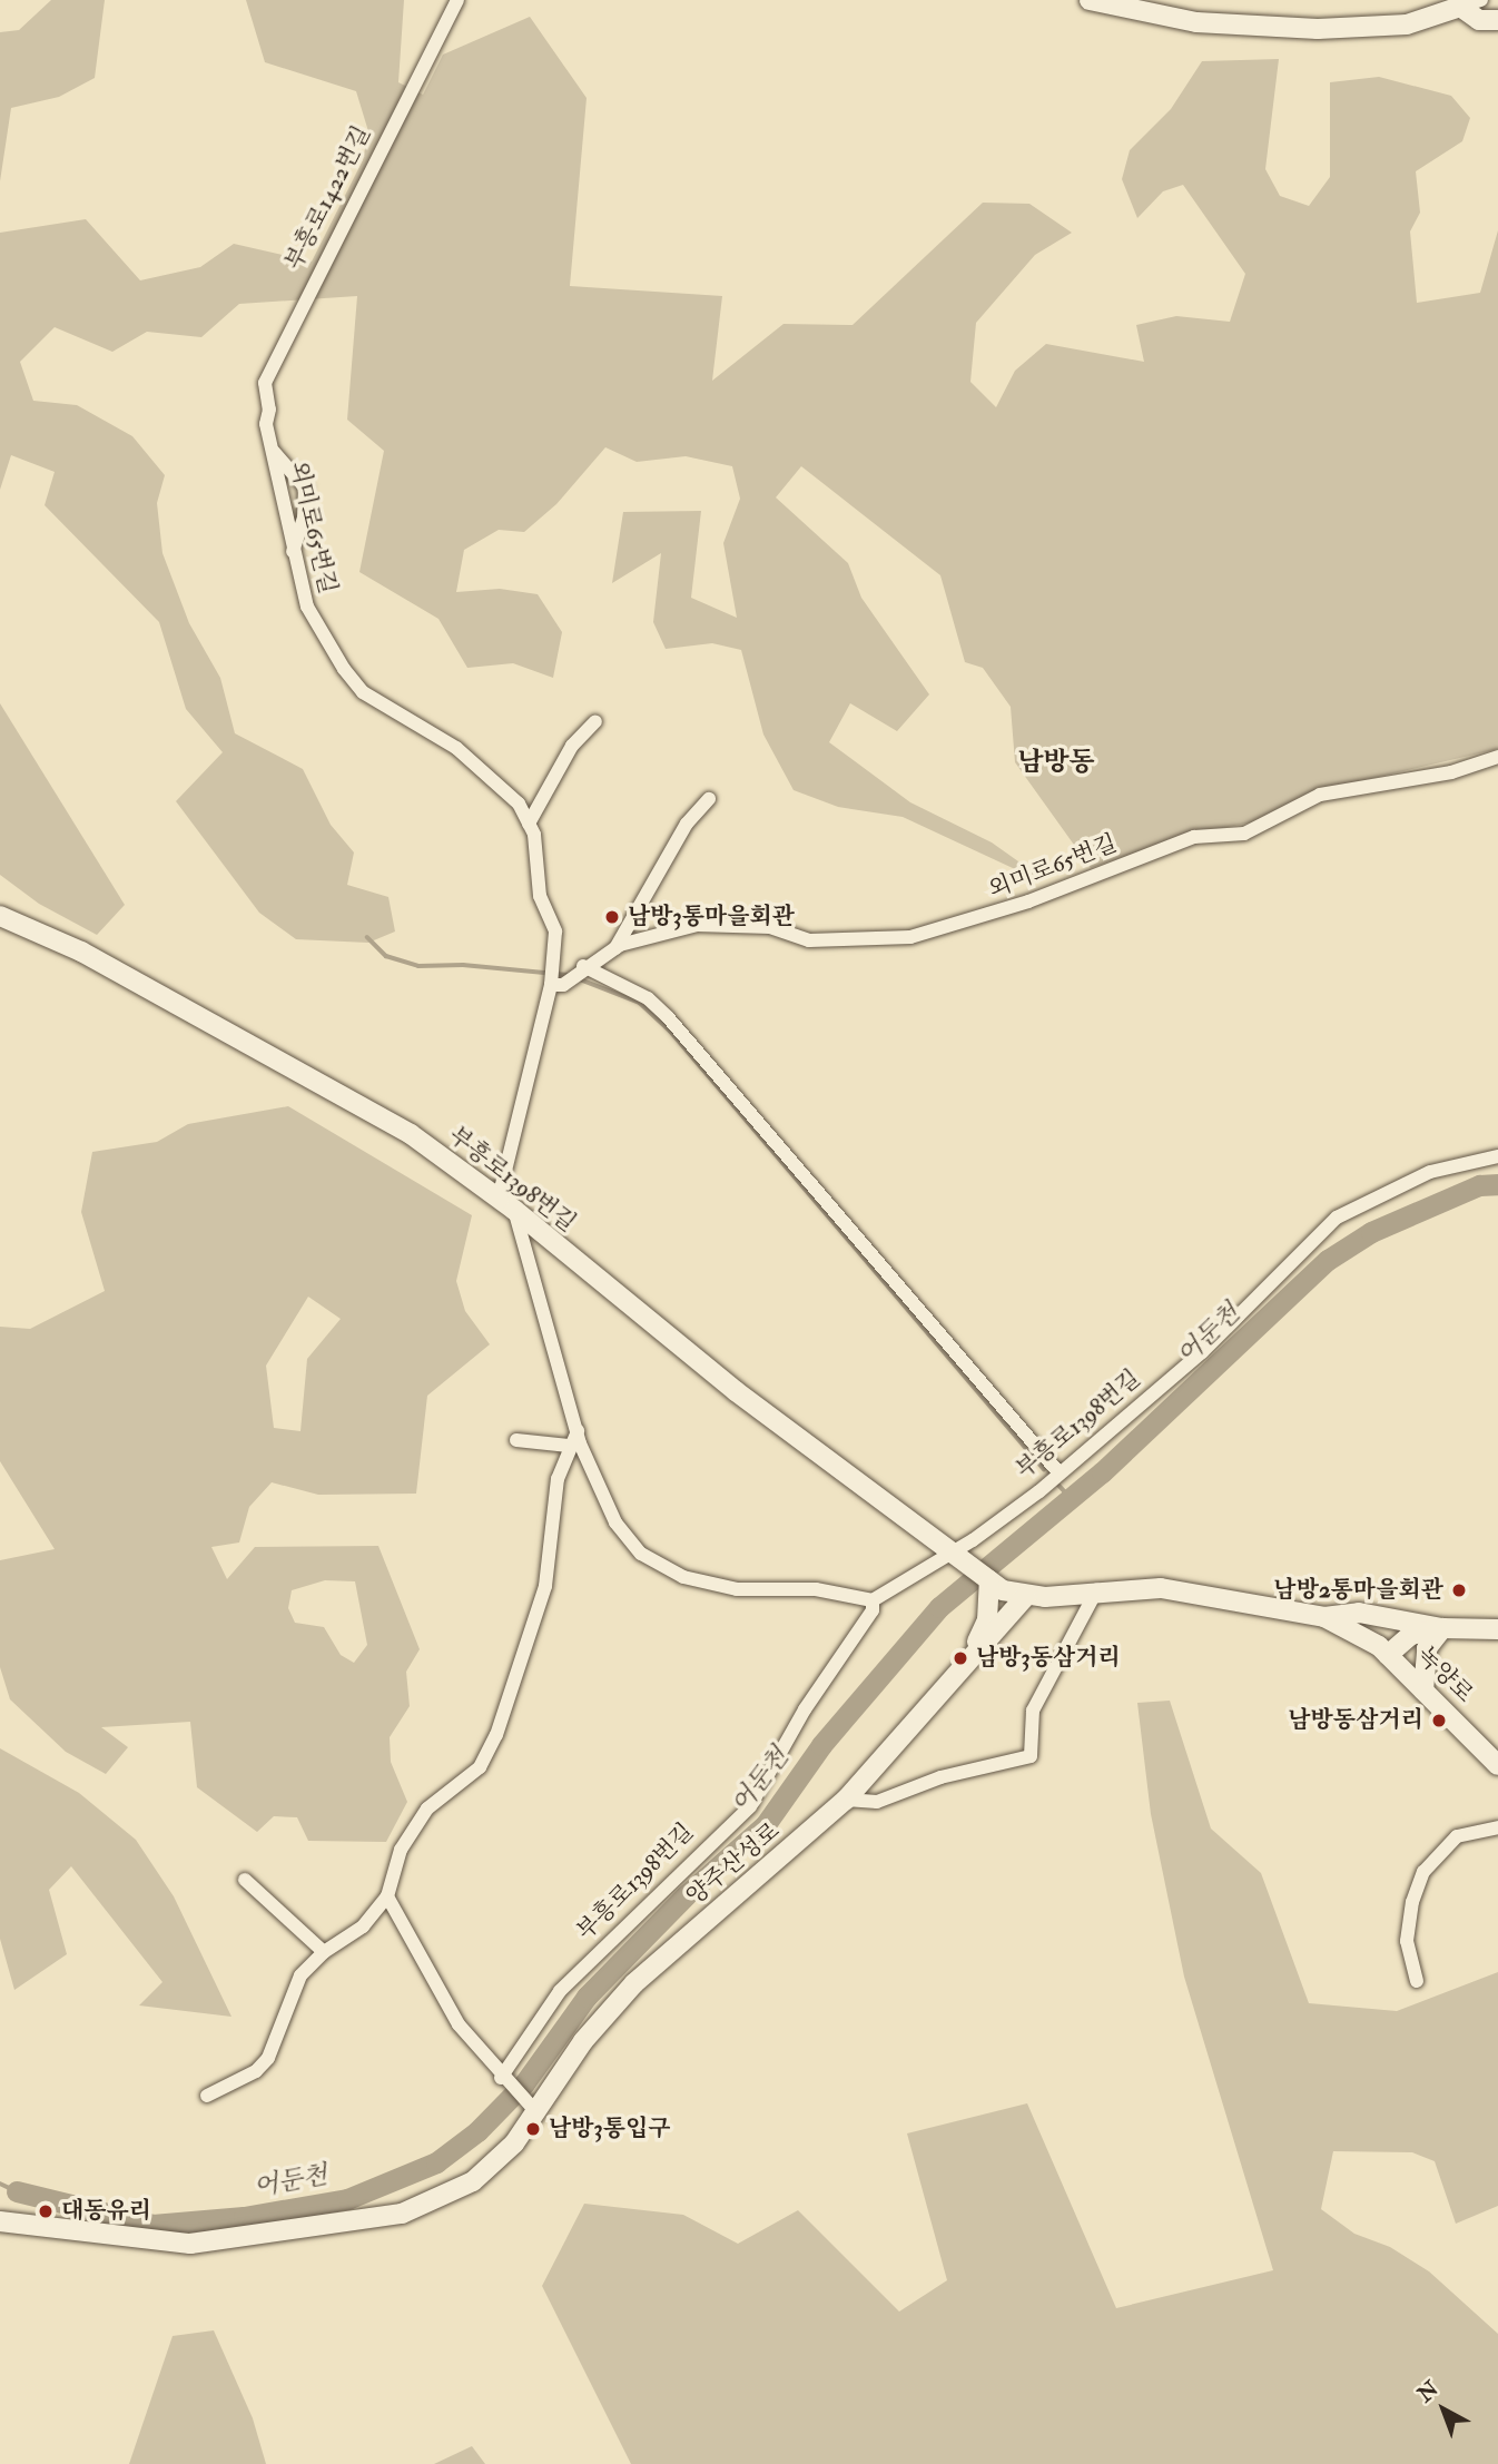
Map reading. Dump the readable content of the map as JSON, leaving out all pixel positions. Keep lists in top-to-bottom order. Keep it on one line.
{"streets":{"street":["부흥로1422번길","외미로65번길","부흥로1398번길","녹양로","양주산성로"]},"crossings":[["부흥로1422번길","외미로65번길"],["외미로65번길","부흥로1398번길"],["부흥로1398번길","양주산성로"]],"districts":["남방동"],"water":["어둔천"],"places":["남방3통마을회관","남방2통마을회관","남방3동삼거리","남방동삼거리","남방3통입구","대동유리"],"north":"top left"}
